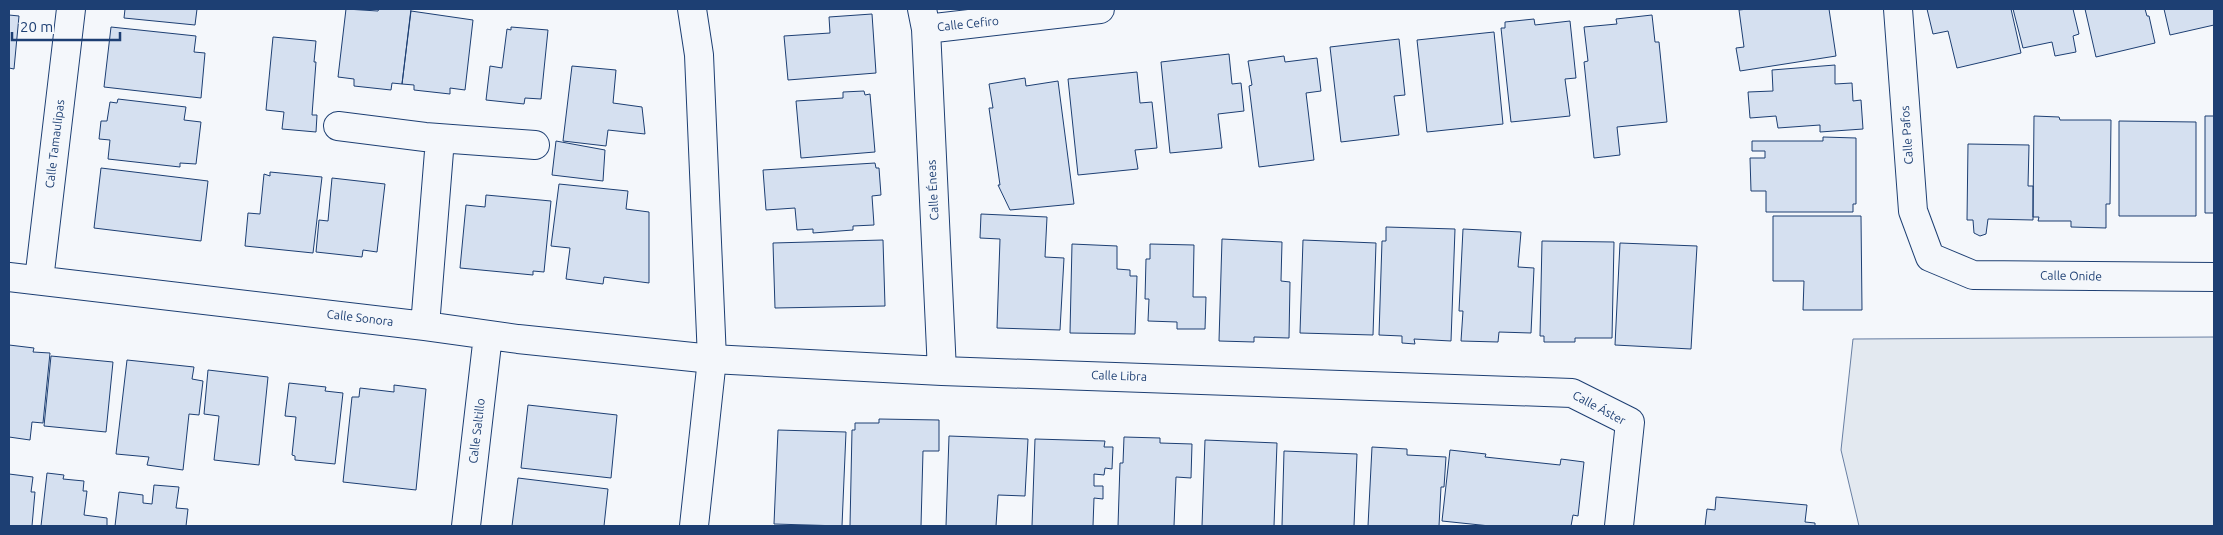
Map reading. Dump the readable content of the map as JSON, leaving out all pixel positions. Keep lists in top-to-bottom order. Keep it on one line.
{"streets":{"street":["Calle Cefiro","Calle Pafos","Calle Tamaulipas","Calle Éneas","Calle Onide","Calle Sonora","Calle Libra","Calle Áster","Calle Saltillo"]},"crossings":[["Calle Cefiro","Calle Éneas"],["Calle Pafos","Calle Onide"],["Calle Tamaulipas","Calle Sonora"],["Calle Éneas","Calle Libra"],["Calle Sonora","Calle Libra"],["Calle Sonora","Calle Saltillo"],["Calle Libra","Calle Áster"]],"scale_bar":"20 m"}
